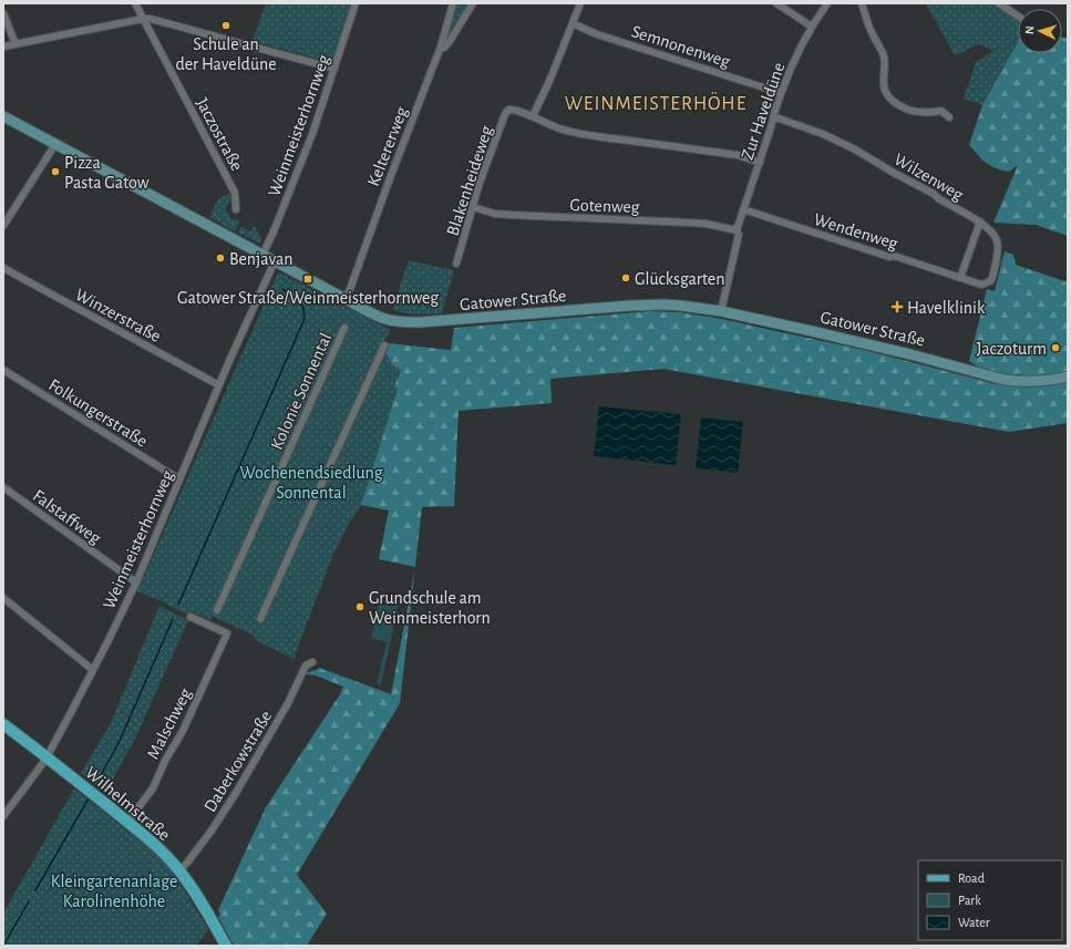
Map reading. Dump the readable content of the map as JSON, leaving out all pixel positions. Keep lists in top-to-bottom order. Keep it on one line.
{"streets":{"main road":["Gatower Straße","Wilhelmstraße"],"street":["Semnonenweg","Zur Haveldüne","Weinmeisterhornweg","Jaczostraße","Keltererweg","Wilzenweg","Blakenheideweg","Gotenweg","Wendenweg","Winzerstraße","Kolonie Sonnental","Folkungerstraße","Falstaffweg","Malschweg","Daberkowstraße"]},"crossings":[["Semnonenweg","Zur Haveldüne"],["Zur Haveldüne","Wilzenweg"],["Zur Haveldüne","Gotenweg"],["Zur Haveldüne","Wendenweg"],["Zur Haveldüne","Gatower Straße"],["Weinmeisterhornweg","Gatower Straße"],["Weinmeisterhornweg","Winzerstraße"],["Weinmeisterhornweg","Folkungerstraße"],["Weinmeisterhornweg","Falstaffweg"],["Weinmeisterhornweg","Wilhelmstraße"],["Keltererweg","Gatower Straße"],["Wilzenweg","Wendenweg"],["Blakenheideweg","Gotenweg"],["Malschweg","Wilhelmstraße"],["Daberkowstraße","Wilhelmstraße"]],"districts":["WEINMEISTERHÖHE"],"parks":["Wochenendsiedlung Sonnental","Kleingartenanlage Karolinenhöhe"],"places":{"other":["Schule an der Haveldüne","Pizza Pasta Gatow","Benjavan","Glücksgarten","Jaczoturm","Grundschule am Weinmeisterhorn"],"transit":["Gatower Straße/Weinmeisterhornweg"],"health":["Havelklinik"]},"legend":["Road","Park","Water"],"north":"left"}
